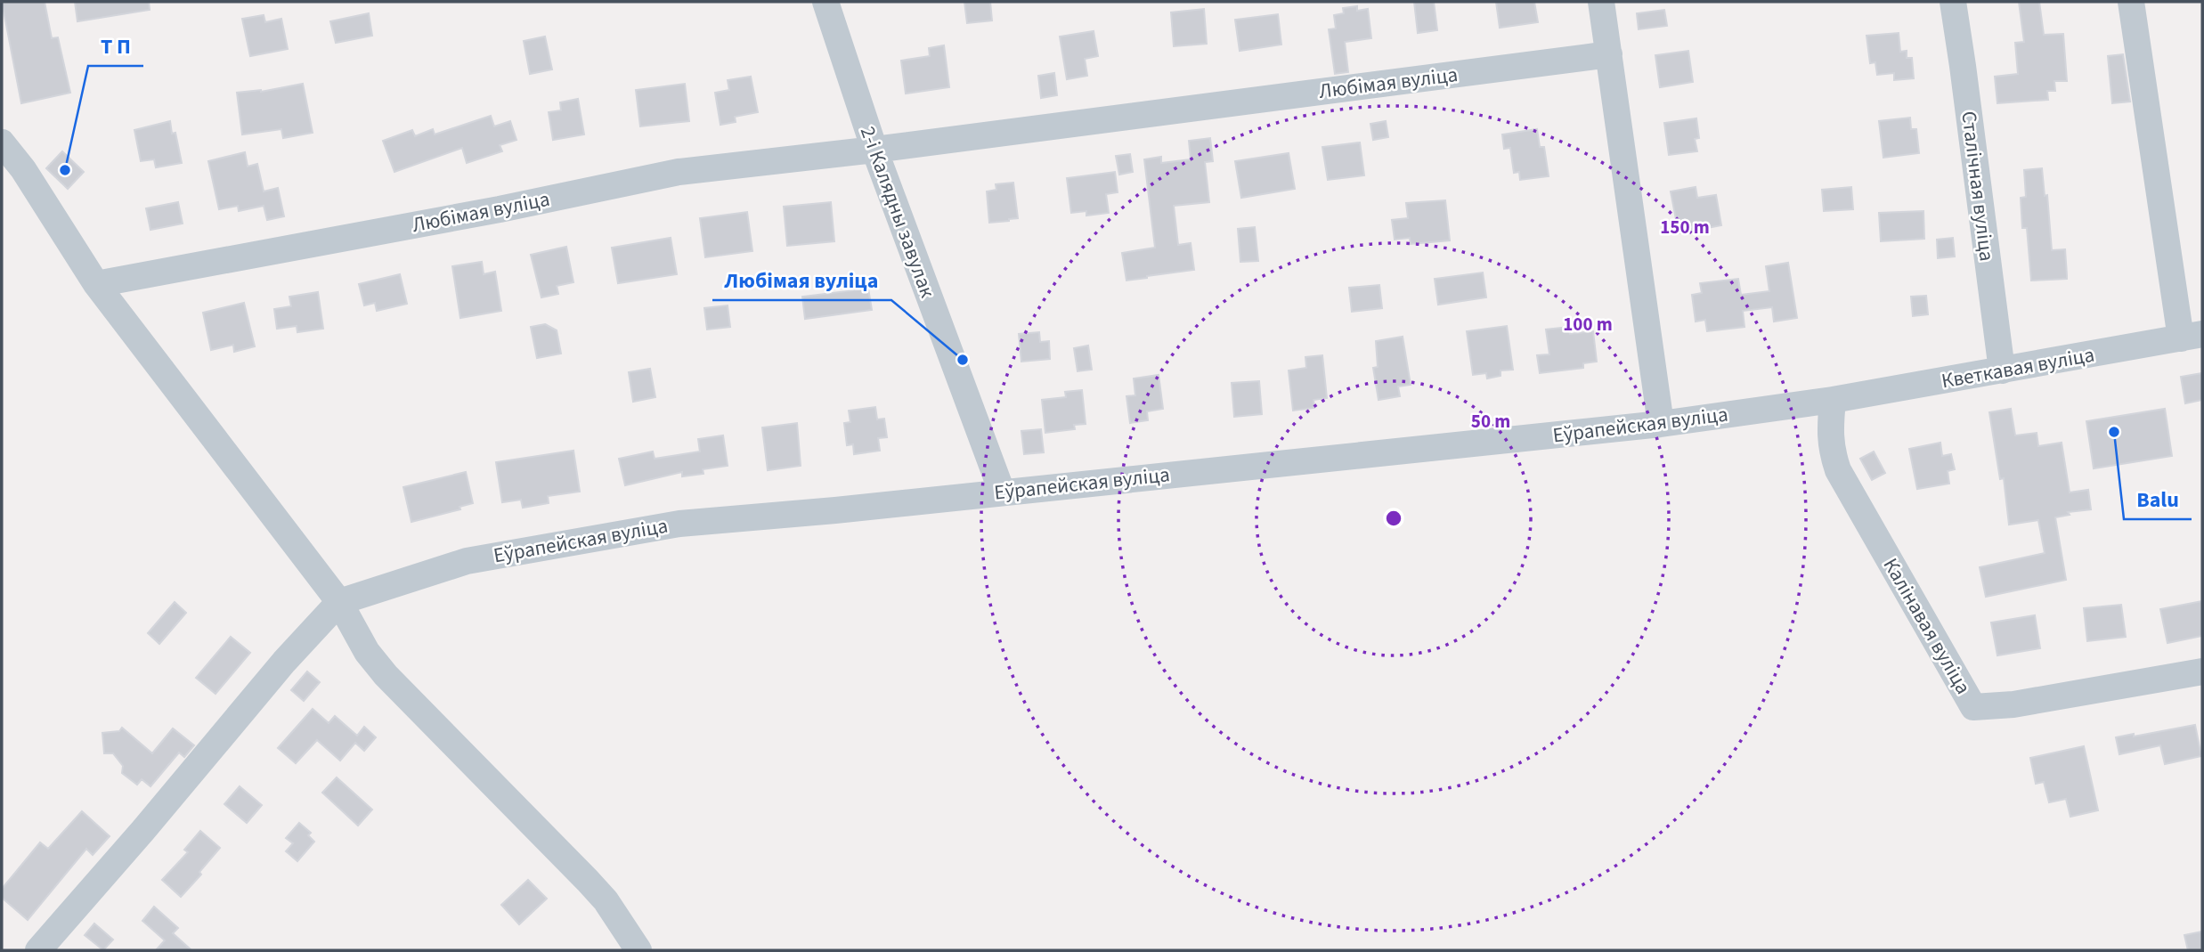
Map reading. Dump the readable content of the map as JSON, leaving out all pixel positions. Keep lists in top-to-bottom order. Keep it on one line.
{"streets":{"street":["Любімая вуліца","Сталічная вуліца","2-і Калядны завулак","Кветкавая вуліца","Еўрапейская вуліца","Калінавая вуліца"]},"crossings":[["Любімая вуліца","2-і Калядны завулак"],["Сталічная вуліца","Кветкавая вуліца"],["2-і Калядны завулак","Еўрапейская вуліца"],["Кветкавая вуліца","Еўрапейская вуліца"],["Кветкавая вуліца","Калінавая вуліца"],["Еўрапейская вуліца","Калінавая вуліца"]],"places":["Т П","Любімая вуліца","Balu"],"rings":["150 m","100 m","50 m"]}
